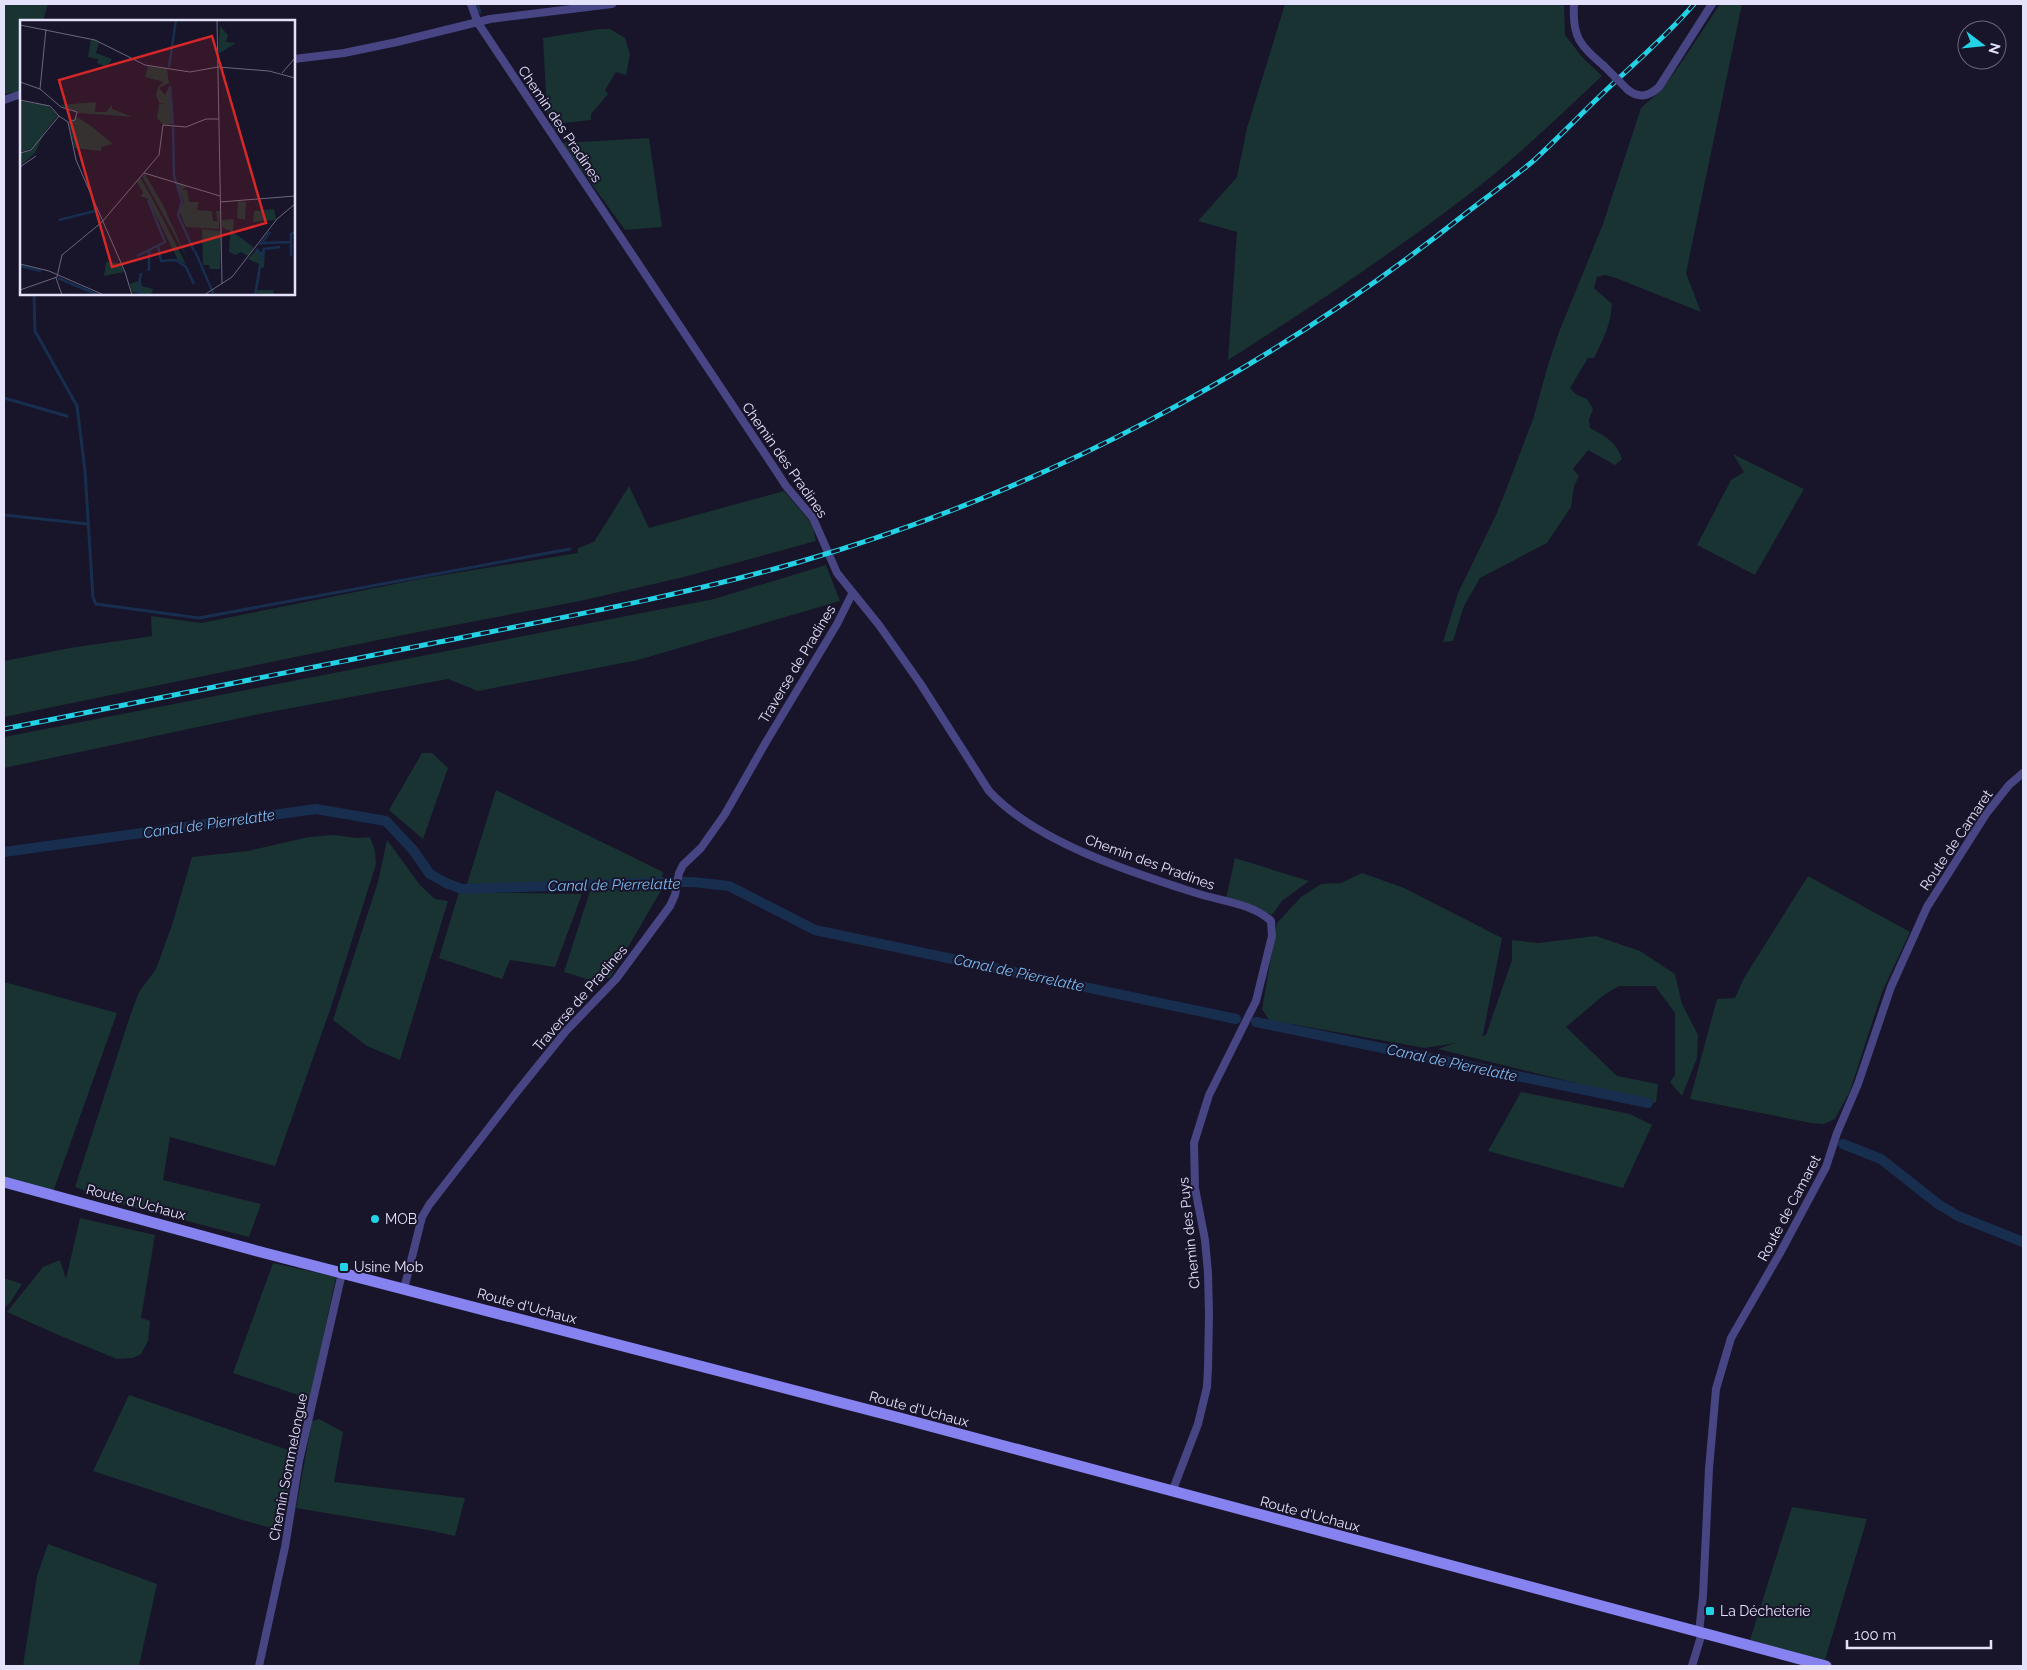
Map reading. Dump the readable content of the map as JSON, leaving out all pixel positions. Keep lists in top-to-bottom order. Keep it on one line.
{"streets":{"main road":["Route d'Uchaux"],"street":["Chemin des Pradines","Traverse de Pradines","Route de Camaret","Chemin des Puys","Chemin Sommelongue"]},"crossings":[["Chemin des Pradines","Traverse de Pradines"],["Chemin des Pradines","Chemin des Puys"],["Traverse de Pradines","Route d'Uchaux"],["Route de Camaret","Route d'Uchaux"],["Route d'Uchaux","Chemin des Puys"],["Route d'Uchaux","Chemin Sommelongue"]],"water":["Canal de Pierrelatte"],"places":{"other":["MOB"],"transit":["Usine Mob","La Décheterie"]},"scale_bar":"100 m","north":"right"}
